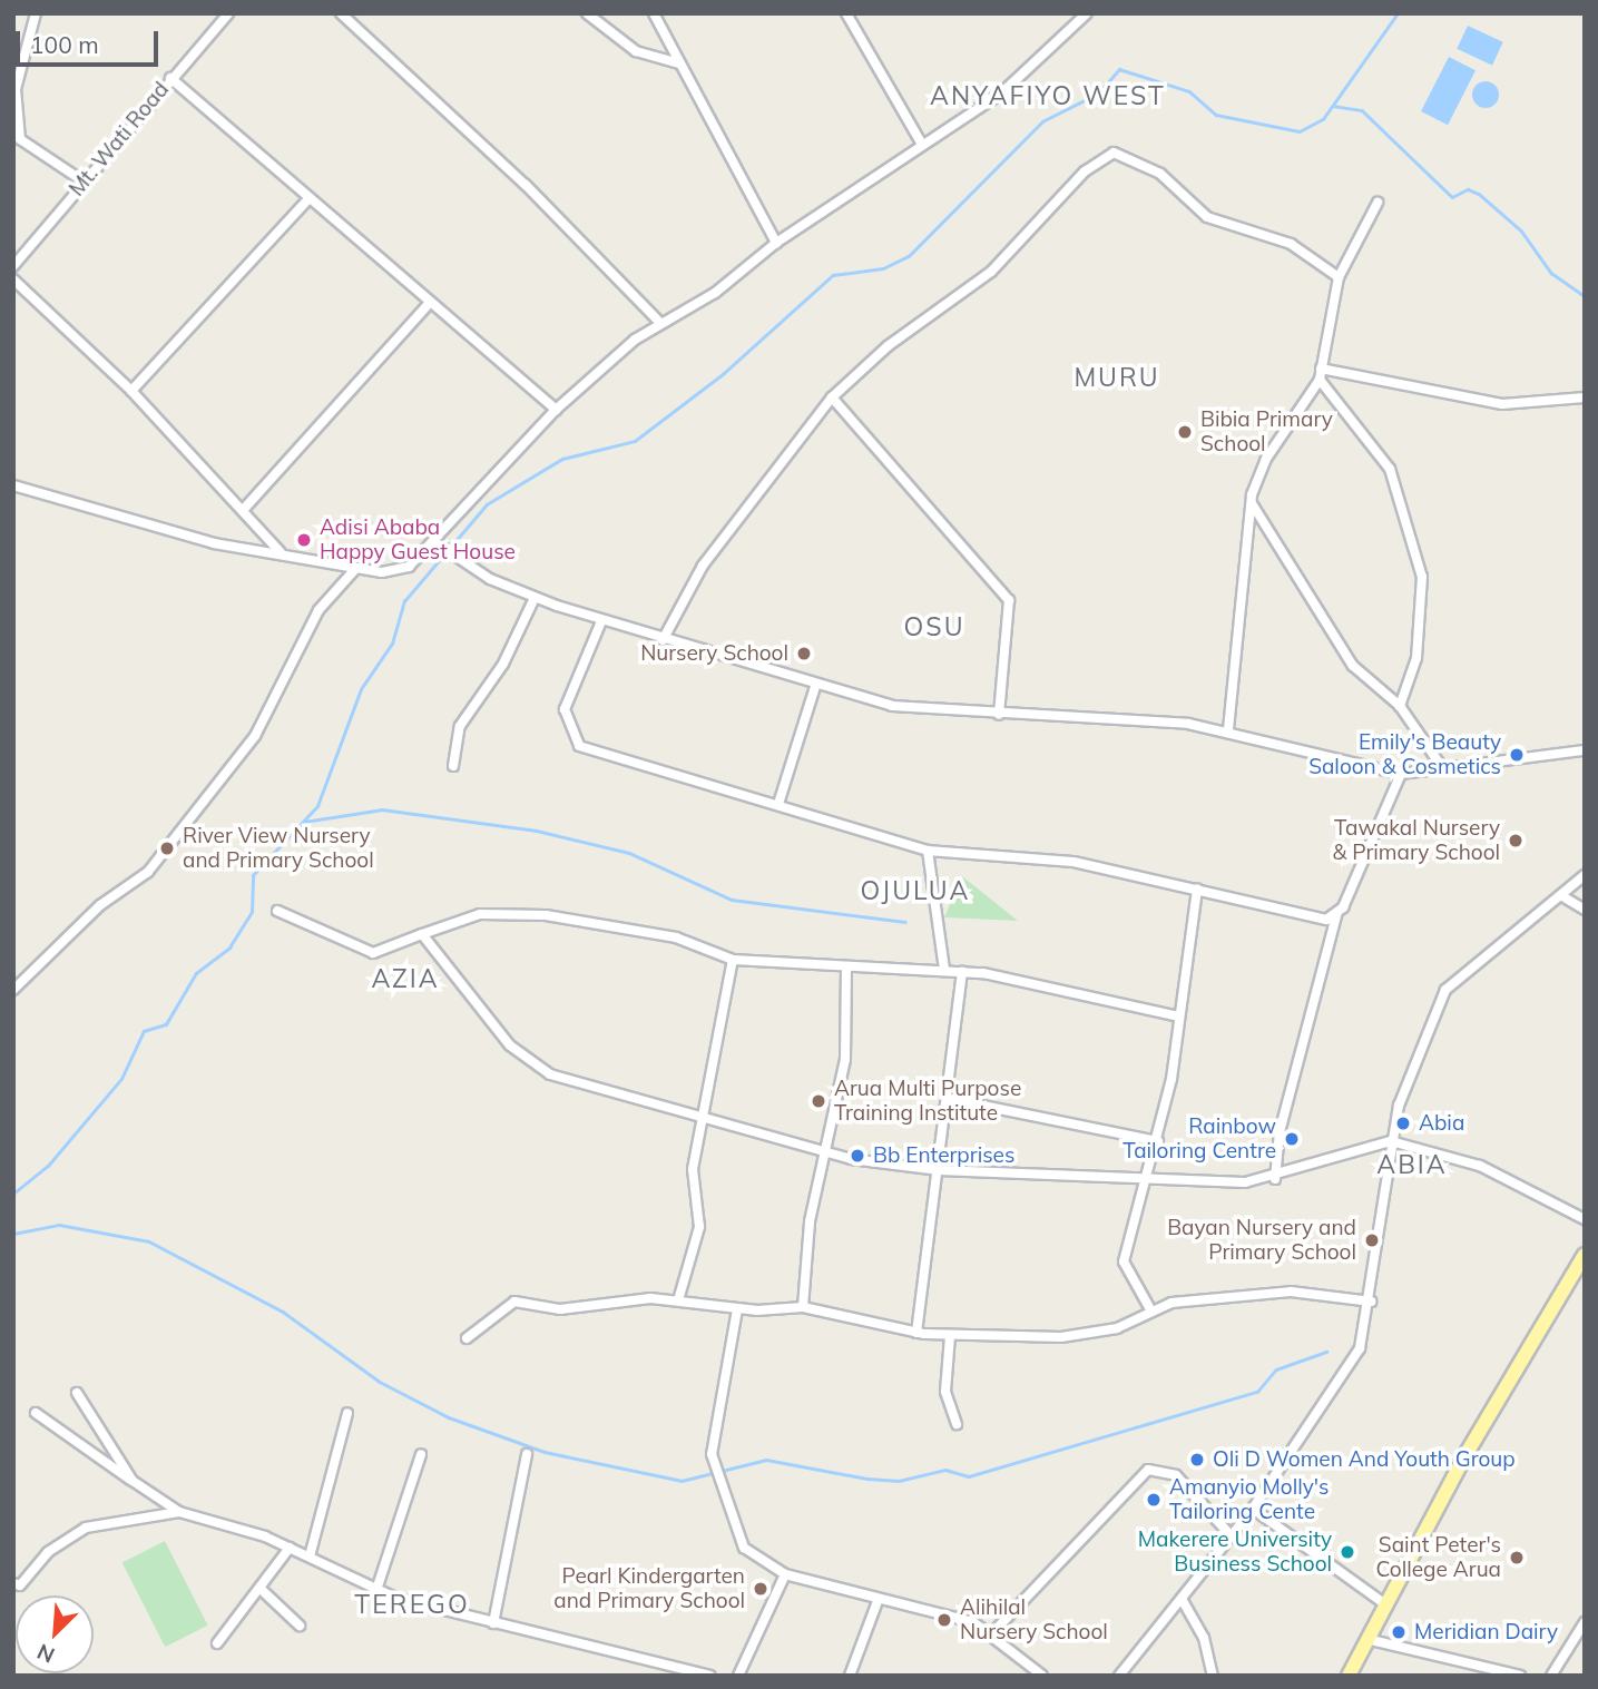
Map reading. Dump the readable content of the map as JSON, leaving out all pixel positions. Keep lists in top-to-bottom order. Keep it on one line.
{"streets":{"street":["Mt. Wati Road"]},"districts":["ANYAFIYO WEST","MURU","OSU","OJULUA","AZIA","ABIA","TEREGO"],"places":["Bibia Primary School","Adisi Ababa Happy Guest House","Nursery School","Emily's Beauty Saloon & Cosmetics","Tawakal Nursery & Primary School","River View Nursery and Primary School","Arua Multi Purpose Training Institute","Abia","Rainbow Tailoring Centre","Bb Enterprises","Bayan Nursery and Primary School","Oli D Women And Youth Group","Amanyio Molly's Tailoring Cente","Makerere University Business School","Saint Peter's College Arua","Pearl Kindergarten and Primary School","Alihilal Nursery School","Meridian Dairy"],"scale_bar":"100 m","north":"bottom left"}
